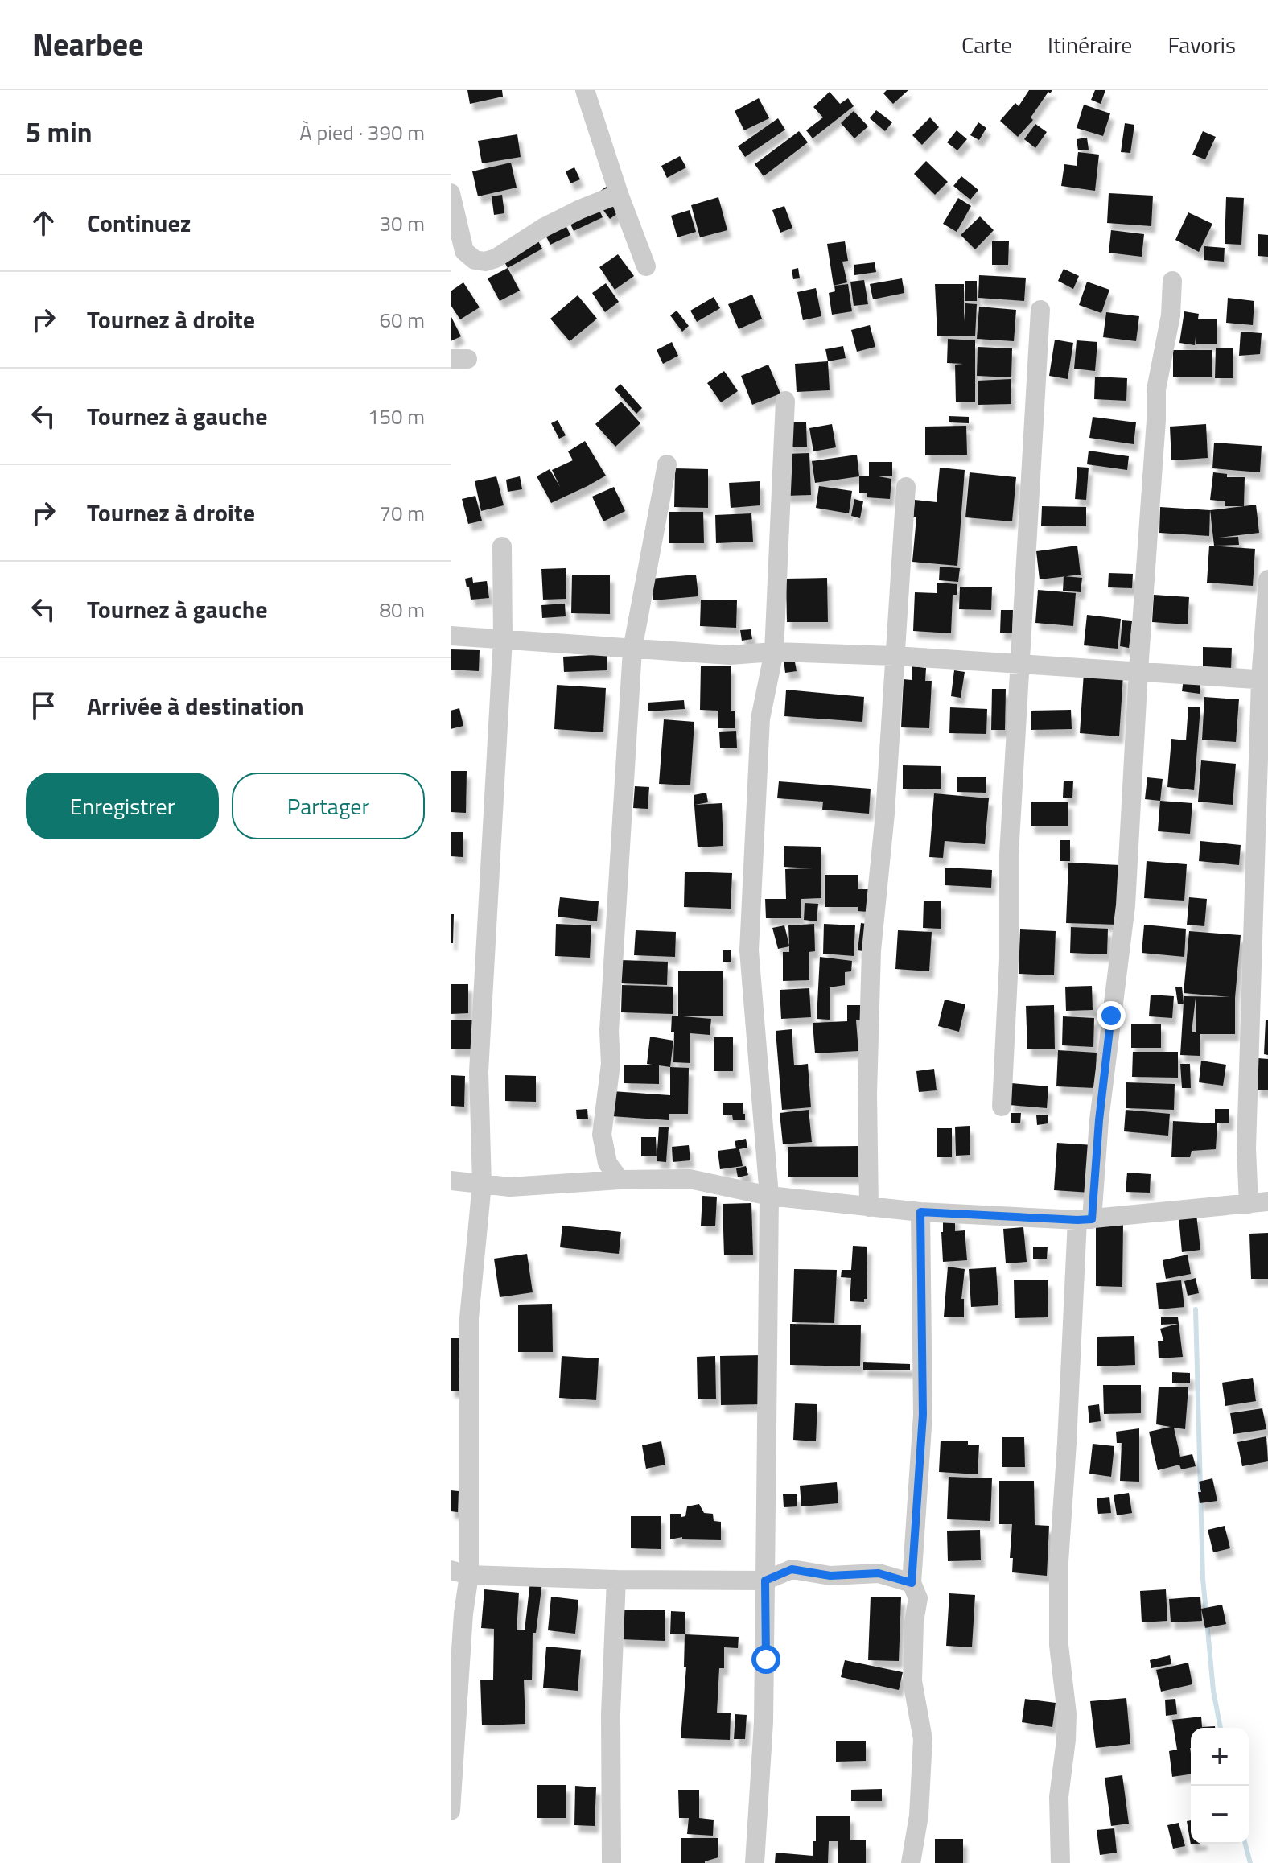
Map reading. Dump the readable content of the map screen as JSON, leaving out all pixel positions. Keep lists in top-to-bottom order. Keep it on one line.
{"page":{"header":"Nearbee","nav":["Carte","Itinéraire","Favoris"],"heading":["5 min","À pied · 390 m"],"list":[["Continuez","30 m"],["Tournez à droite","60 m"],["Tournez à gauche","150 m"],["Tournez à droite","70 m"],["Tournez à gauche","80 m"],"Arrivée à destination"],"buttons":["Enregistrer","Partager"],"map_buttons":["+","−"]}}
